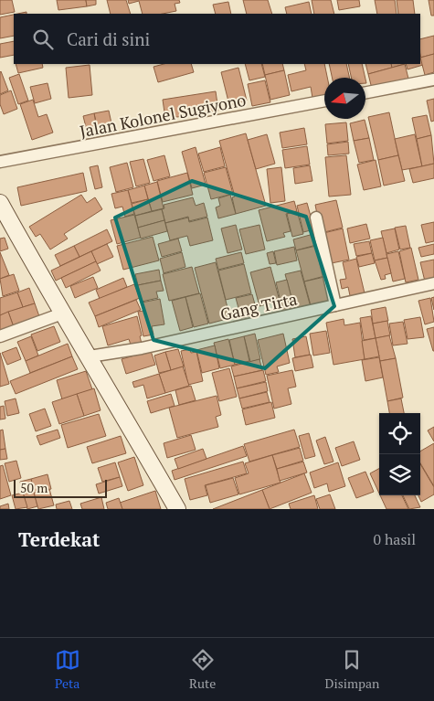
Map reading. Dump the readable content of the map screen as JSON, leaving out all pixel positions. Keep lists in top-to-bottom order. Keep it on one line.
{"streets":{"street":["Jalan Kolonel Sugiyono","Gang Tirta"]},"scale_bar":"50 m","north":"left","page":{"search":"Cari di sini","scale":"50 m","heading":["Terdekat","0 hasil"],"nav":["Peta","Rute","Disimpan"]}}
